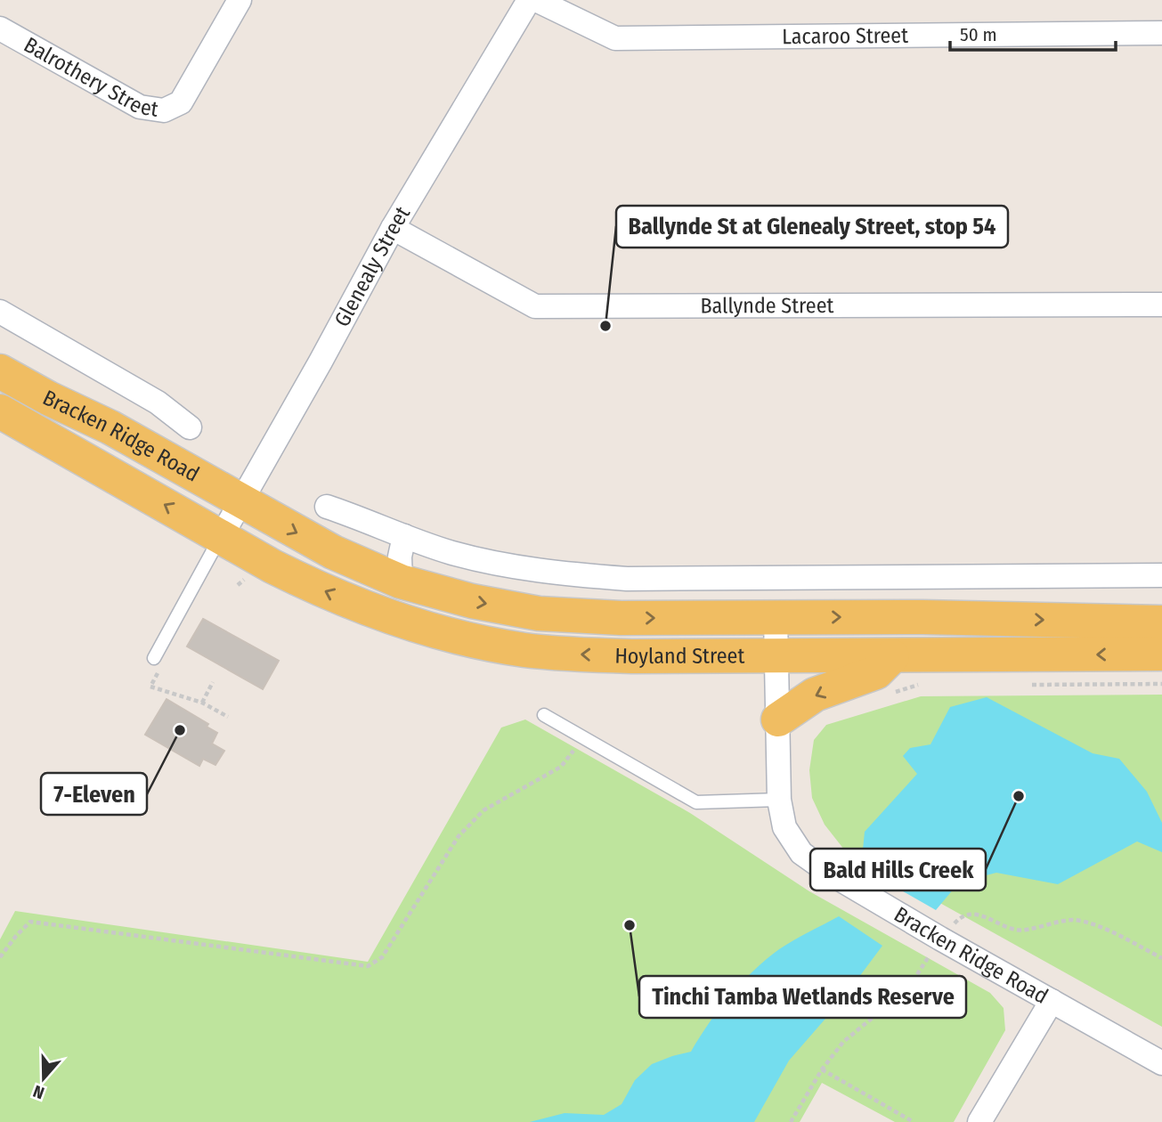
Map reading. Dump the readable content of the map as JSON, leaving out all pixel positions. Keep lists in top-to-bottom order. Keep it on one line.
{"streets":{"main road":["Bracken Ridge Road","Hoyland Street"],"street":["Lacaroo Street","Balrothery Street","Glenealy Street","Ballynde Street"]},"crossings":[["Glenealy Street","Ballynde Street"],["Glenealy Street","Bracken Ridge Road"],["Glenealy Street","Hoyland Street"],["Bracken Ridge Road","Hoyland Street"]],"places":["Ballynde St at Glenealy Street, stop 54","7-Eleven","Bald Hills Creek","Tinchi Tamba Wetlands Reserve"],"scale_bar":"50 m","north":"bottom"}
